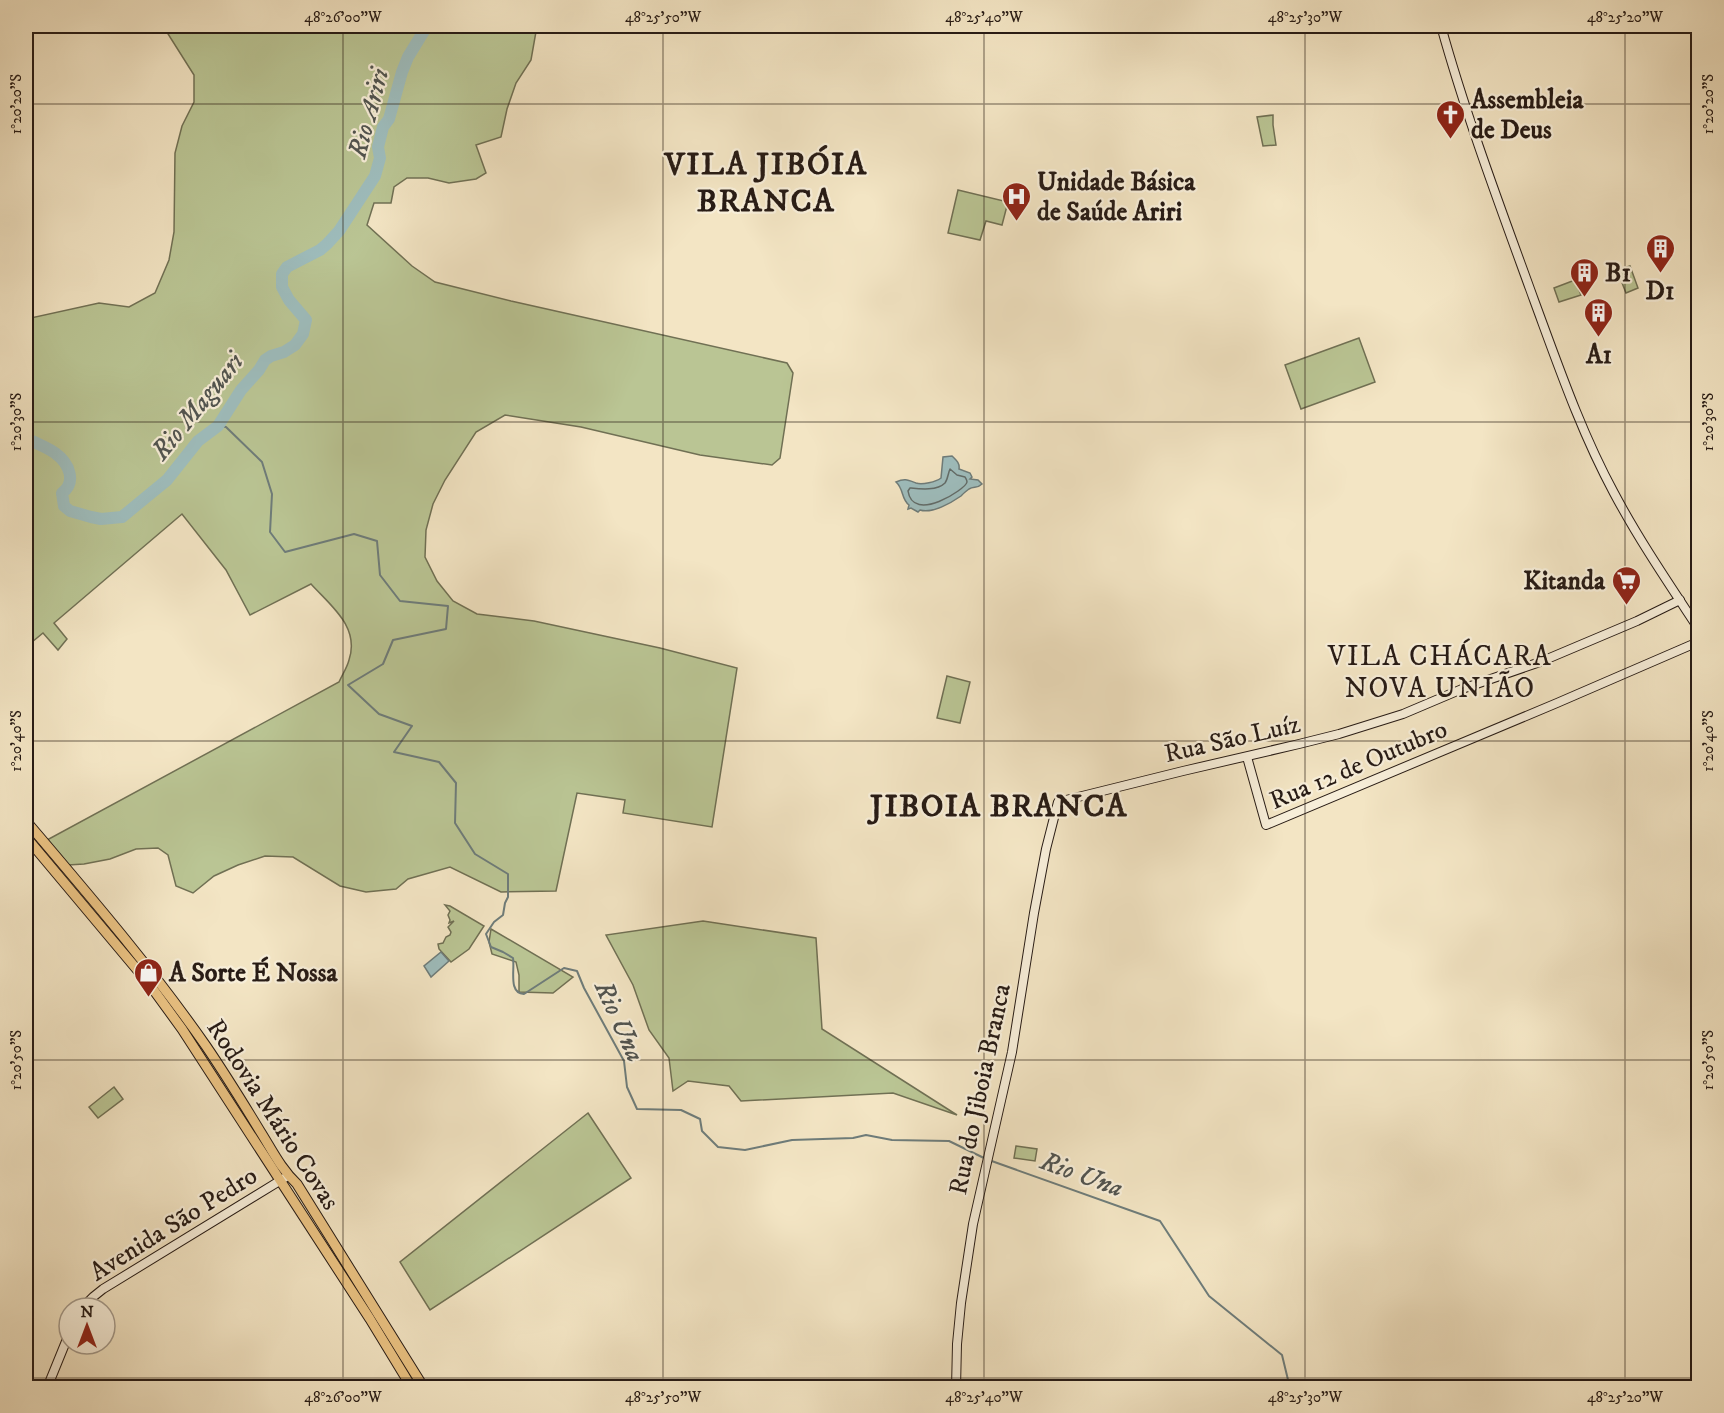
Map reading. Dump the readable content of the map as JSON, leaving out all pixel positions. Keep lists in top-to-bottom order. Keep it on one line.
{"streets":{"main road":["Rua São Luíz","Rua 12 de Outubro","Rua do Jiboia Branca","Rodovia Mário Covas","Avenida São Pedro"]},"crossings":[["Rua São Luíz","Rua 12 de Outubro"],["Rua São Luíz","Rua do Jiboia Branca"],["Rodovia Mário Covas","Avenida São Pedro"]],"districts":["VILA JIBÓIA BRANCA","VILA CHÁCARA NOVA UNIÃO","JIBOIA BRANCA"],"water":["Rio Ariri","Rio Maguari","Rio Una"],"places":{"church":["Assembleia de Deus"],"hospital":["Unidade Básica de Saúde Ariri"],"building":["D1","B1","A1"],"supermarket":["Kitanda"],"shop":["A Sorte É Nossa"]},"north":"top","coordinates":["48°26'00\"W","48°25'50\"W","48°25'40\"W","48°25'30\"W","48°25'20\"W","1°20'20\"S","1°20'30\"S","1°20'40\"S","1°20'50\"S"]}
